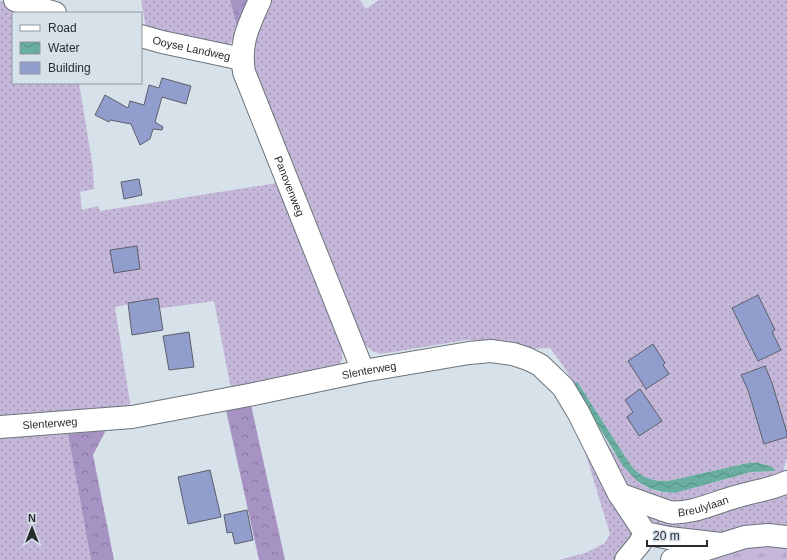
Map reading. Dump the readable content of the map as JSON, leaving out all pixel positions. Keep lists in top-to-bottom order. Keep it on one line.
{"streets":{"street":["Ooyse Landweg","Panovenweg","Slenterweg","Breulylaan"]},"crossings":[["Ooyse Landweg","Panovenweg"],["Panovenweg","Slenterweg"],["Slenterweg","Breulylaan"]],"legend":["Road","Water","Building"],"scale_bar":"20 m","north":"top"}
